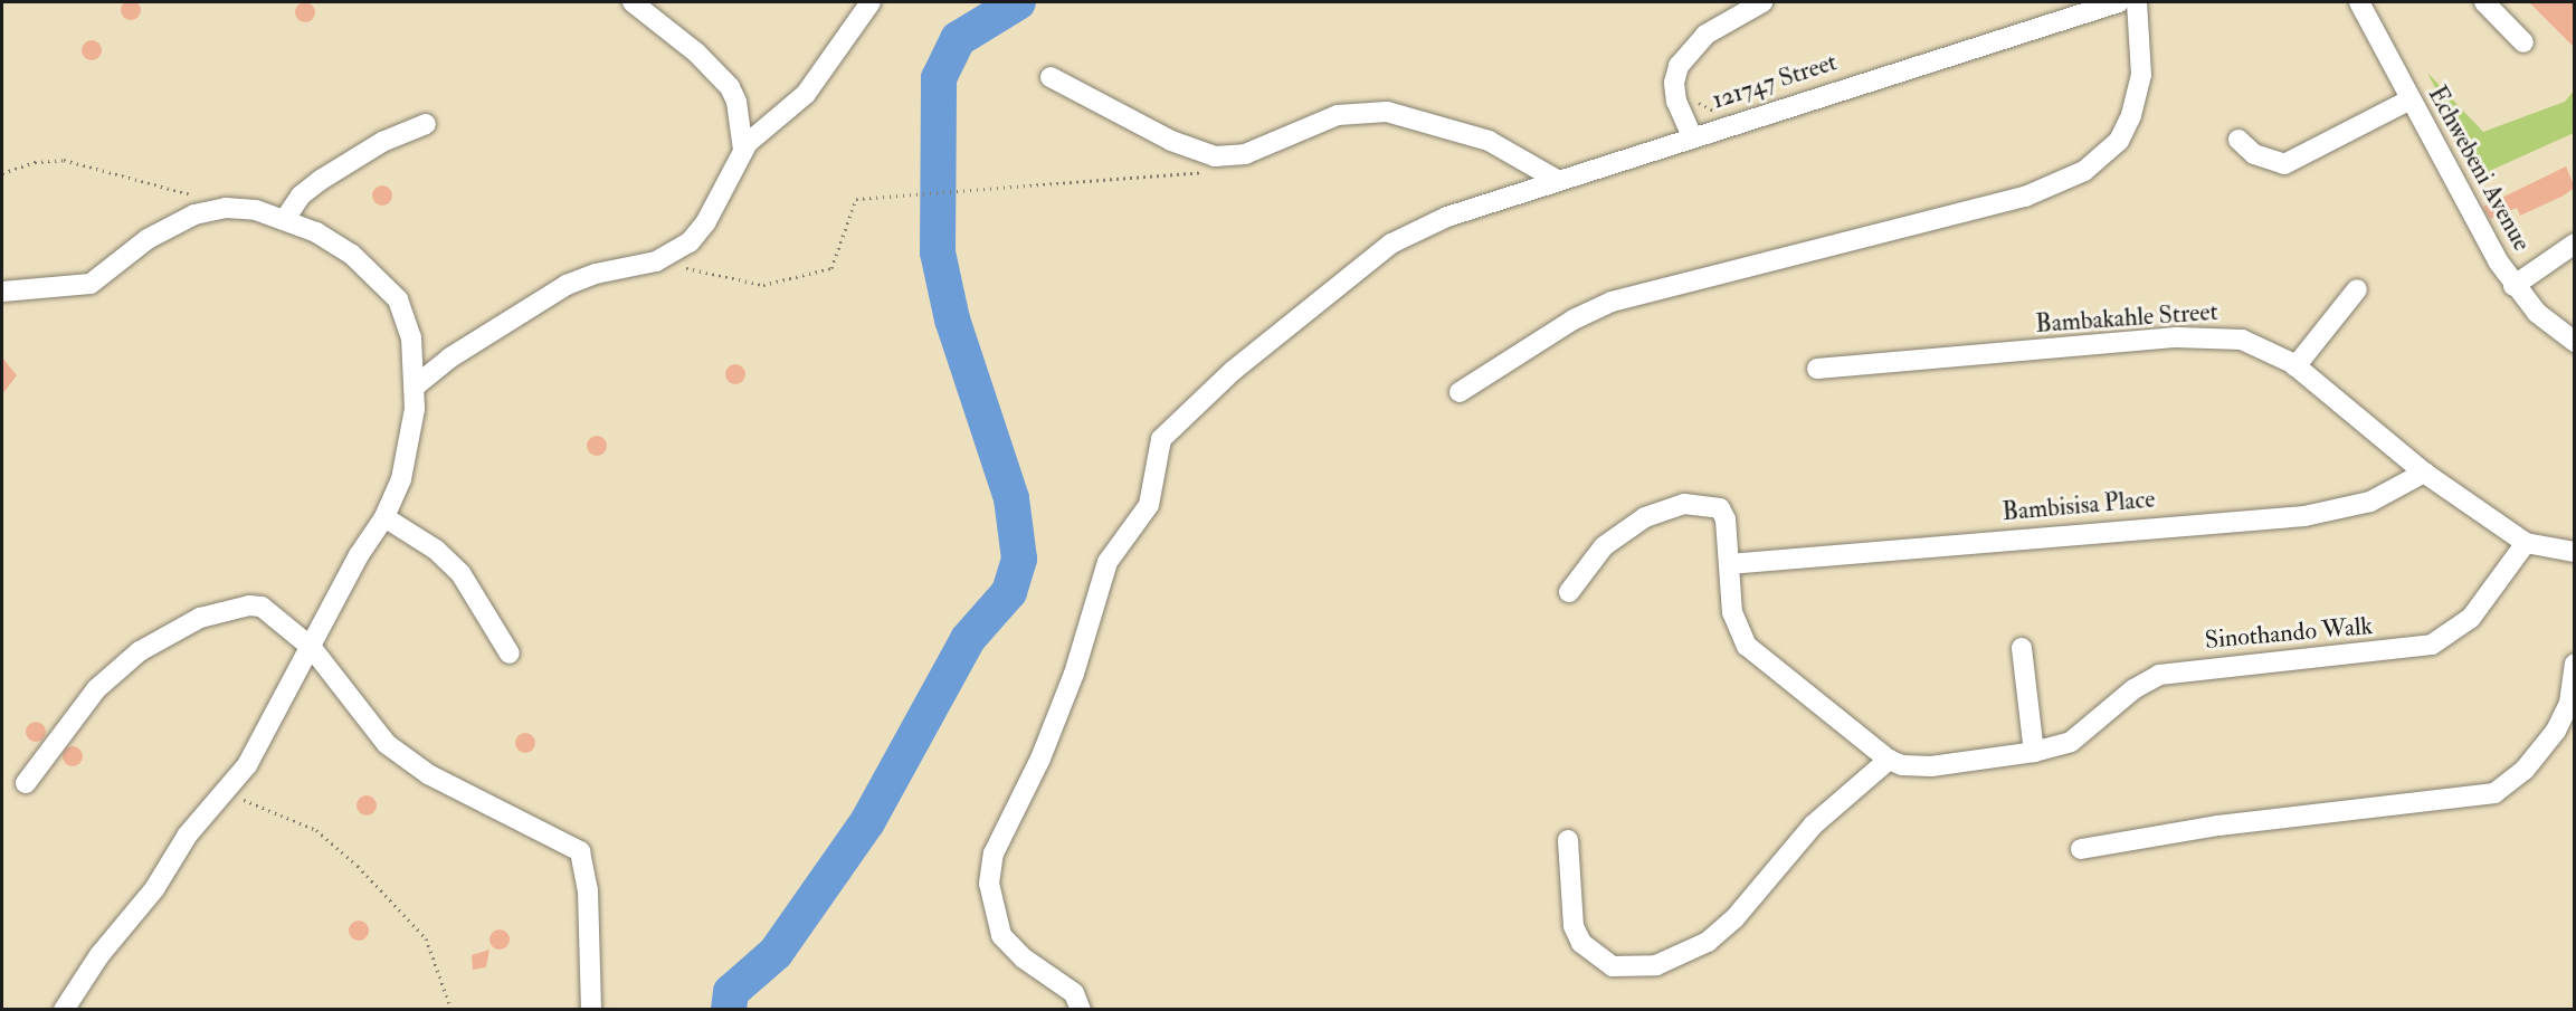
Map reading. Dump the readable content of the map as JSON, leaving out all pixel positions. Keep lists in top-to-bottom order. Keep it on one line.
{"streets":{"street":["121747 Street","Echwebeni Avenue","Bambakahle Street","Bambisisa Place","Sinothando Walk"]},"crossings":[["Bambakahle Street","Bambisisa Place"],["Bambakahle Street","Sinothando Walk"],["Bambisisa Place","Sinothando Walk"]]}
